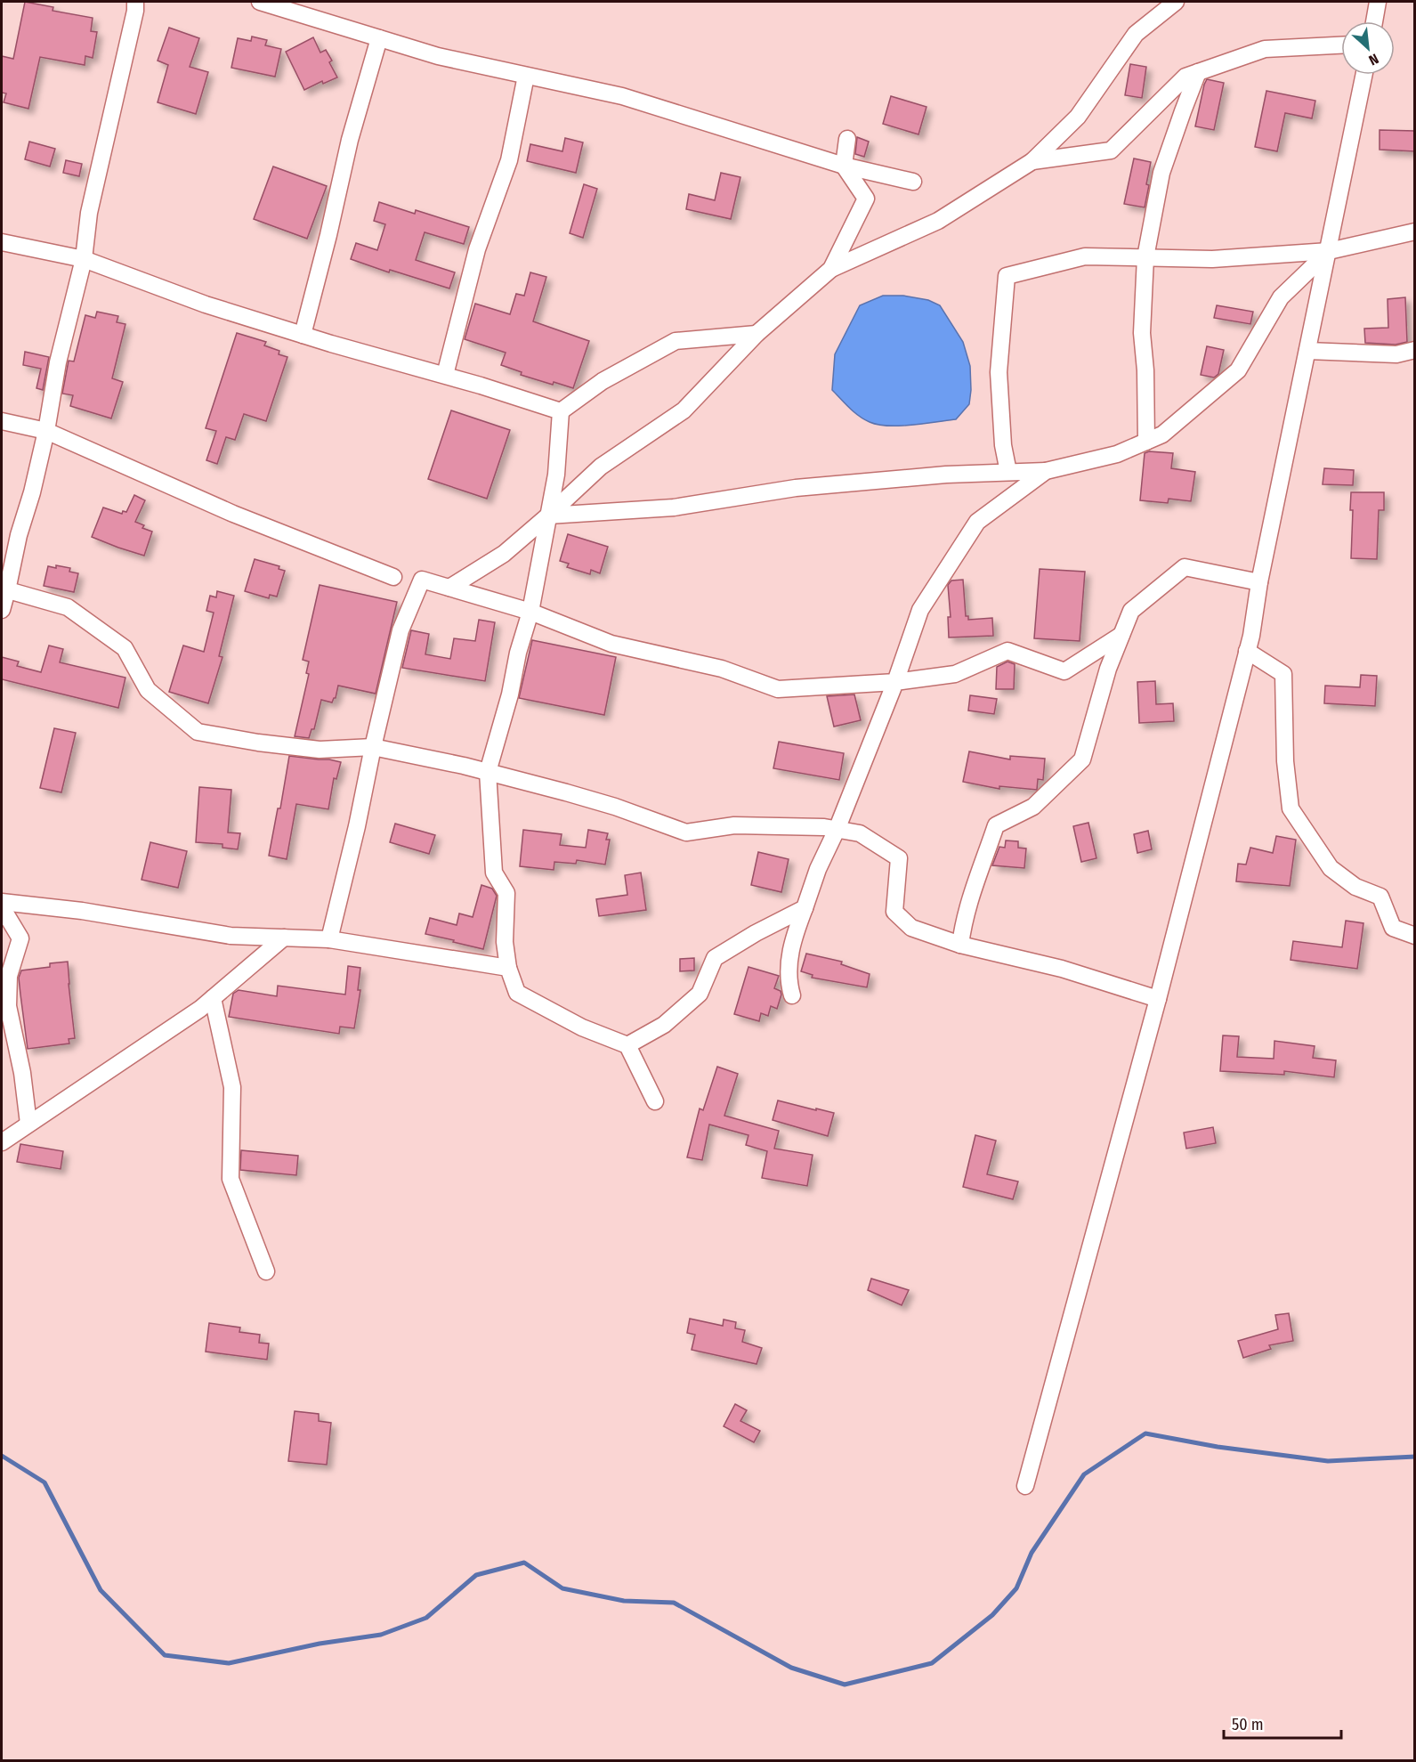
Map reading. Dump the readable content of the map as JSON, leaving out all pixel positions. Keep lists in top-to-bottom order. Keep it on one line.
{"scale_bar":"50 m","north":"bottom right"}
